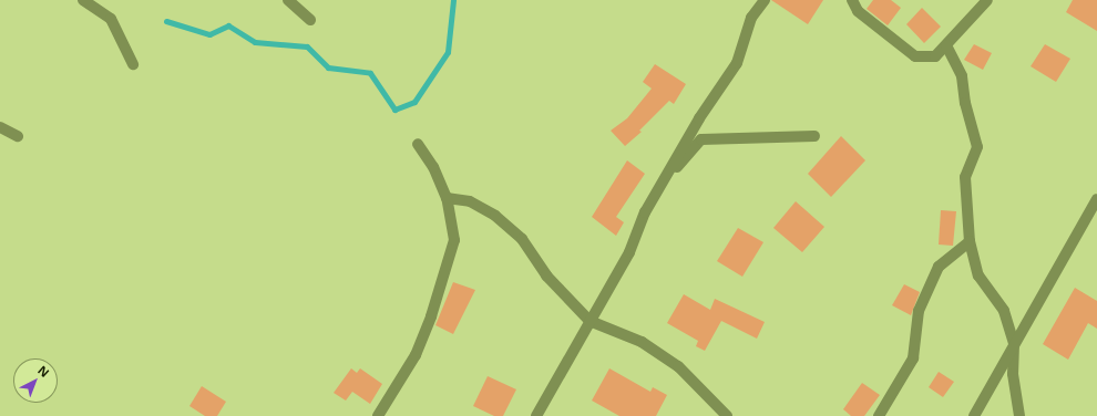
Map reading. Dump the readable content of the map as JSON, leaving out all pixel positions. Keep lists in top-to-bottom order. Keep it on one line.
{"north":"top right"}
